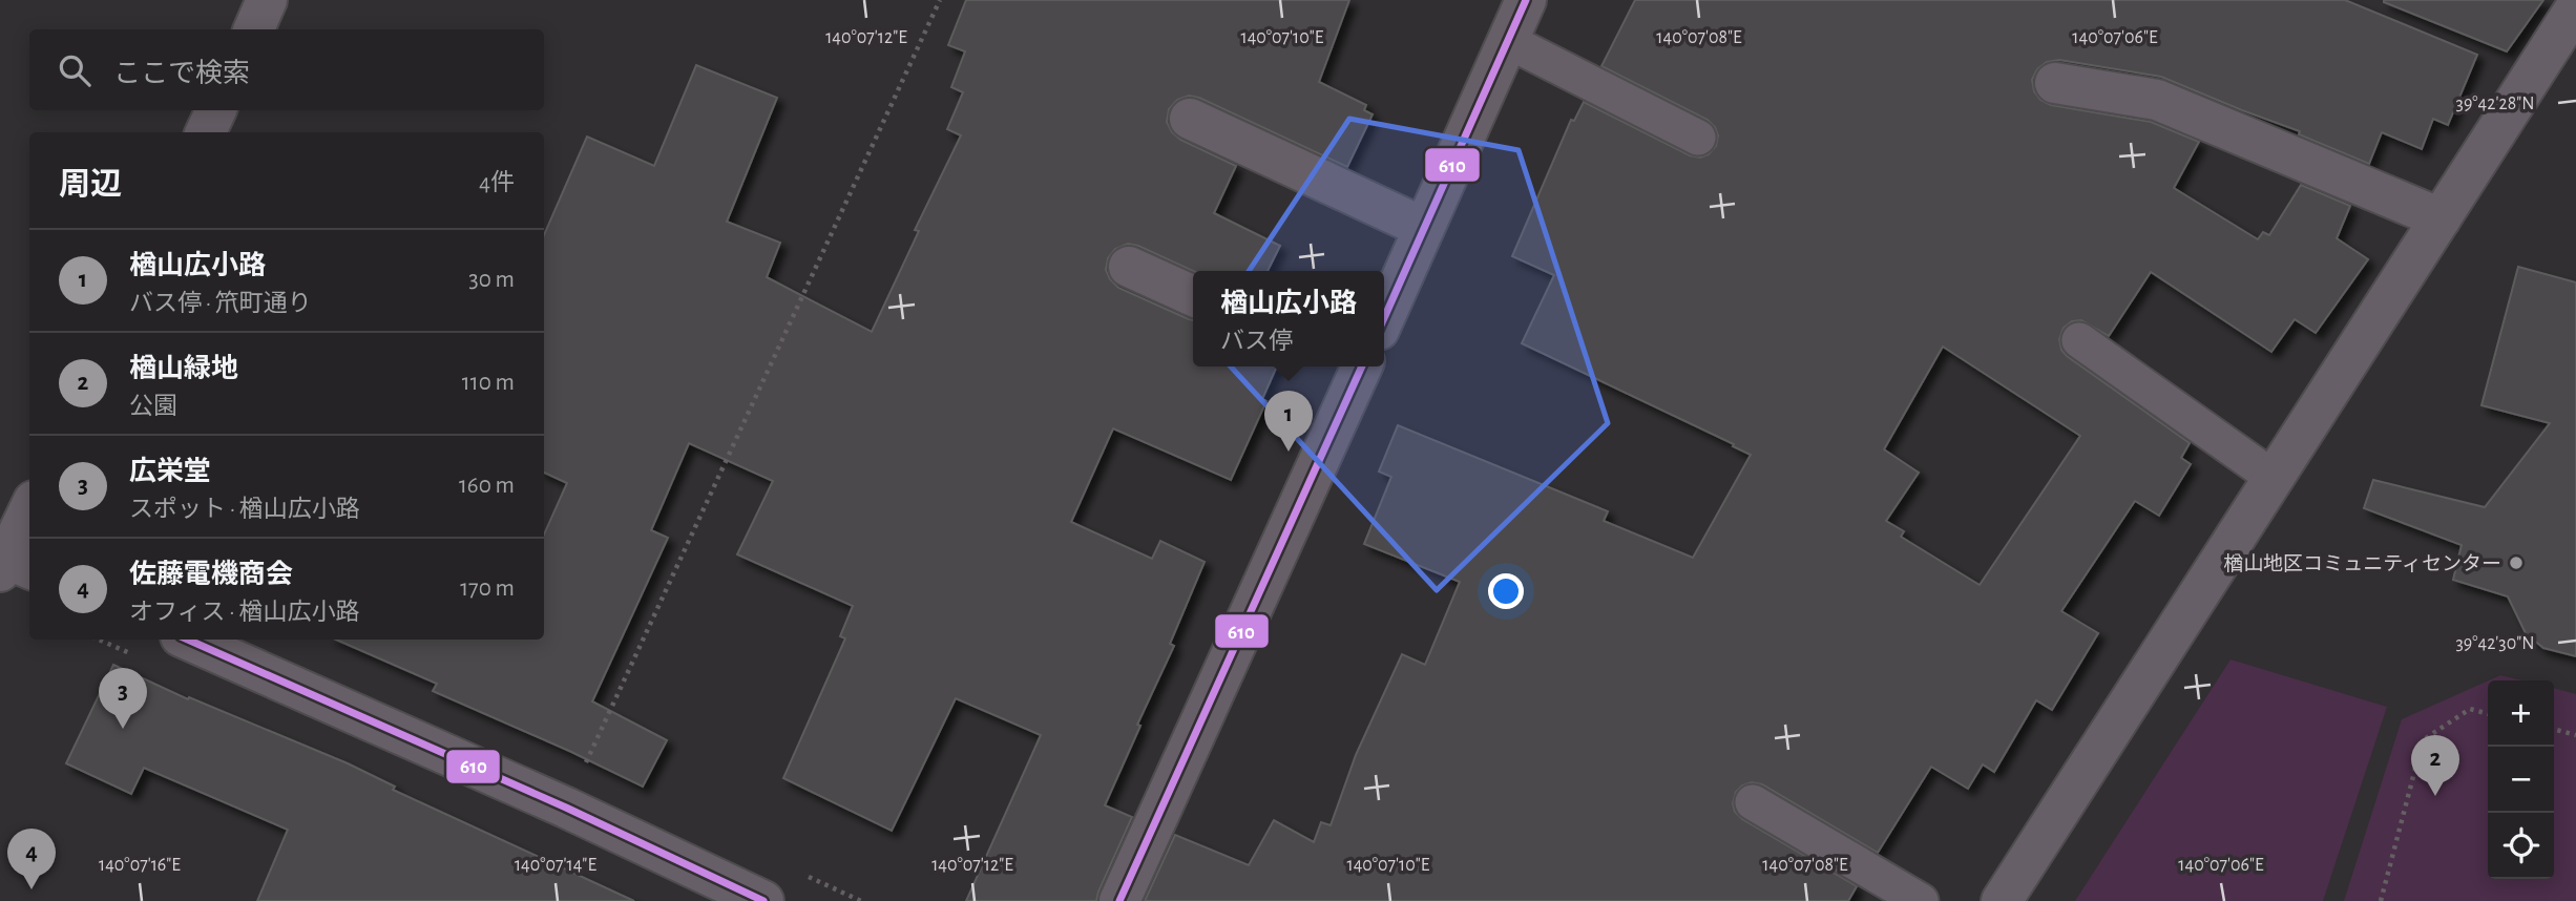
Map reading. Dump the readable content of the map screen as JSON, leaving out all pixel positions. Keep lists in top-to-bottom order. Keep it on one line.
{"places":["楢山地区コミュニティセンター"],"lines":["transit line 610"],"page":{"search":"ここで検索","heading":["周辺","4件"],"list":[{"mark":"1","name":"楢山広小路","note":"バス停 · 笊町通り","value":"30 m"},{"mark":"2","name":"楢山緑地","note":"公園","value":"110 m"},{"mark":"3","name":"広栄堂","note":"スポット · 楢山広小路","value":"160 m"},{"mark":"4","name":"佐藤電機商会","note":"オフィス · 楢山広小路","value":"170 m"}],"popup":["楢山広小路","バス停"],"pins":["1","3","2","4"],"map_buttons":["+","−"]},"coordinates":["140°07'06\"E","140°07'12\"E","140°07'10\"E","140°07'08\"E","39°42'28\"N","39°42'30\"N","140°07'16\"E","140°07'14\"E"]}
